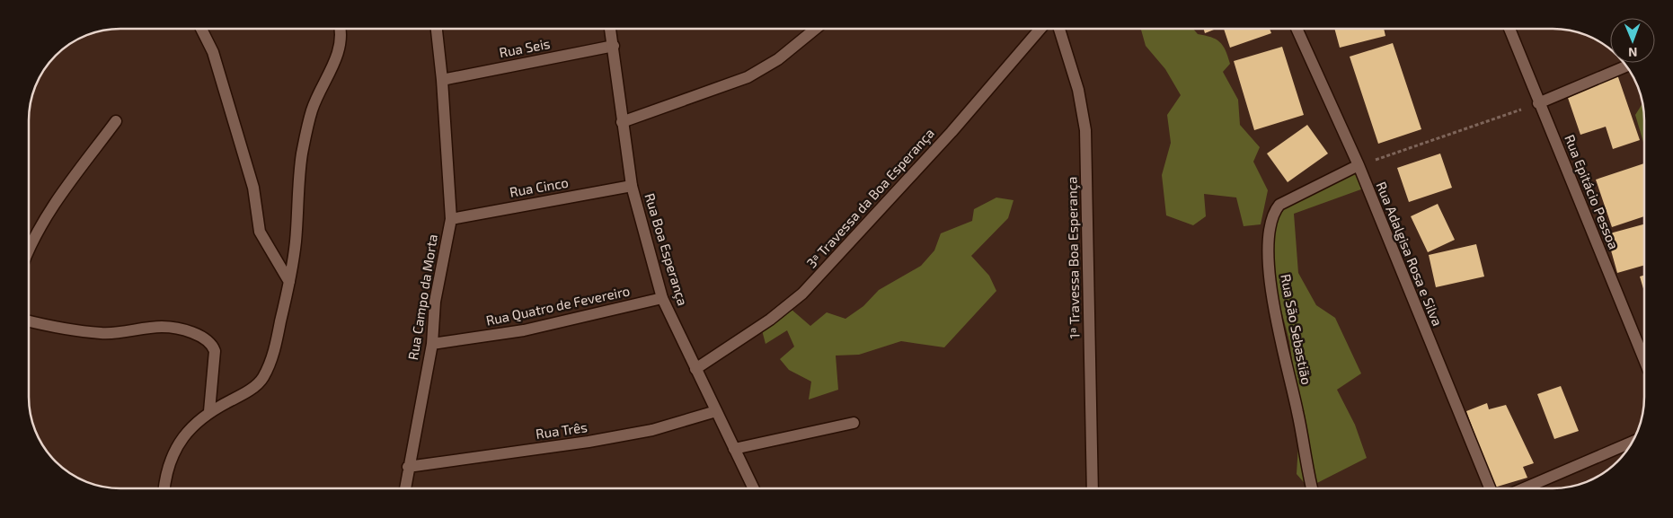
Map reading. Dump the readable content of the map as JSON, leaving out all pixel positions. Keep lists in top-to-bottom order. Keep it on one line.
{"streets":{"street":["Rua Seis","Rua Cinco","Rua Epitácio Pessoa","3ª Travessa da Boa Esperança","Rua Boa Esperança","Rua Adalgisa Rosa e Silva","1ª Travessa Boa Esperança","Rua Campo da Morta","Rua Quatro de Fevereiro","Rua São Sebastião","Rua Três"]},"crossings":[["Rua Seis","Rua Boa Esperança"],["Rua Seis","Rua Campo da Morta"],["Rua Cinco","Rua Boa Esperança"],["Rua Cinco","Rua Campo da Morta"],["3ª Travessa da Boa Esperança","Rua Boa Esperança"],["Rua Boa Esperança","Rua Quatro de Fevereiro"],["Rua Boa Esperança","Rua Três"],["Rua Adalgisa Rosa e Silva","Rua São Sebastião"],["Rua Campo da Morta","Rua Quatro de Fevereiro"],["Rua Campo da Morta","Rua Três"]],"north":"bottom"}
